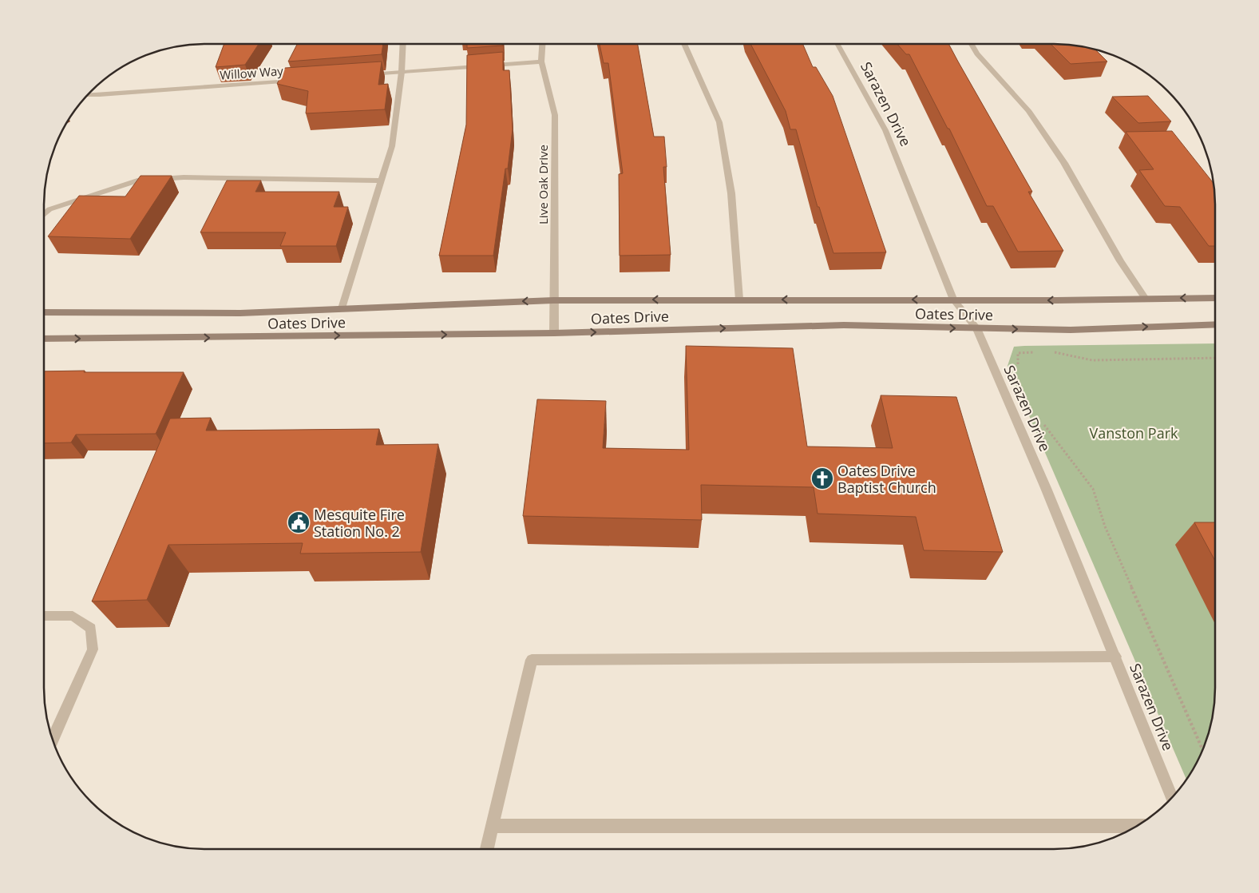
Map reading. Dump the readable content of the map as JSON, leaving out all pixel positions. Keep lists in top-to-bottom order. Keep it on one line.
{"streets":{"main road":["Oates Drive"],"street":["Willow Way","Sarazen Drive","Live Oak Drive"]},"crossings":[["Sarazen Drive","Oates Drive"],["Live Oak Drive","Oates Drive"]],"parks":["Vanston Park"],"places":{"church":["Oates Drive Baptist Church"],"public building":["Mesquite Fire Station No. 2"]}}
